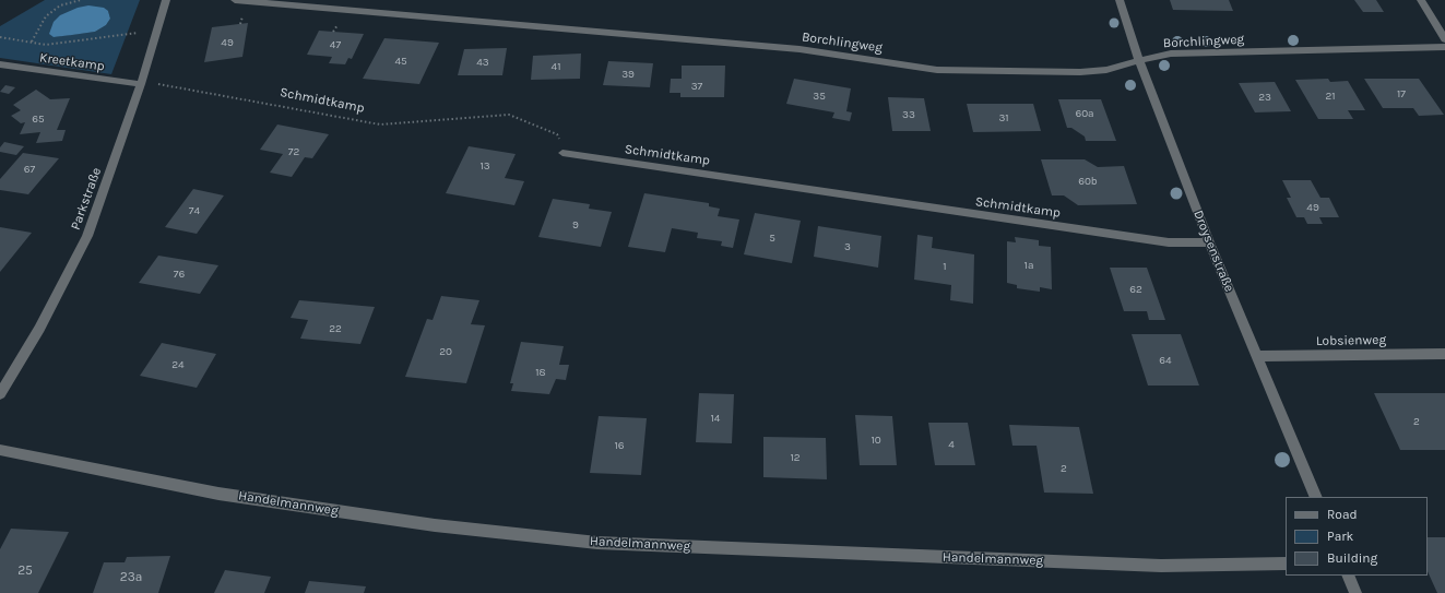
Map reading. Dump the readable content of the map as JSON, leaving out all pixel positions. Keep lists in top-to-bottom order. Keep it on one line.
{"streets":{"street":["Borchlingweg","Kreetkamp","Schmidtkamp","Parkstraße","Droysenstraße","Lobsienweg","Handelmannweg"]},"crossings":[["Borchlingweg","Droysenstraße"],["Kreetkamp","Schmidtkamp"],["Kreetkamp","Parkstraße"],["Schmidtkamp","Parkstraße"],["Schmidtkamp","Droysenstraße"],["Droysenstraße","Lobsienweg"]],"house_numbers":["49","47","45","43","41","39","37","17","35","21","23","60a","33","31","65","72","13","67","60b","49","74","9","5","3","1a","1","76","62","22","20","64","24","18","14","2","10","4","16","12","2","25","23a"],"legend":["Road","Park","Building"]}
